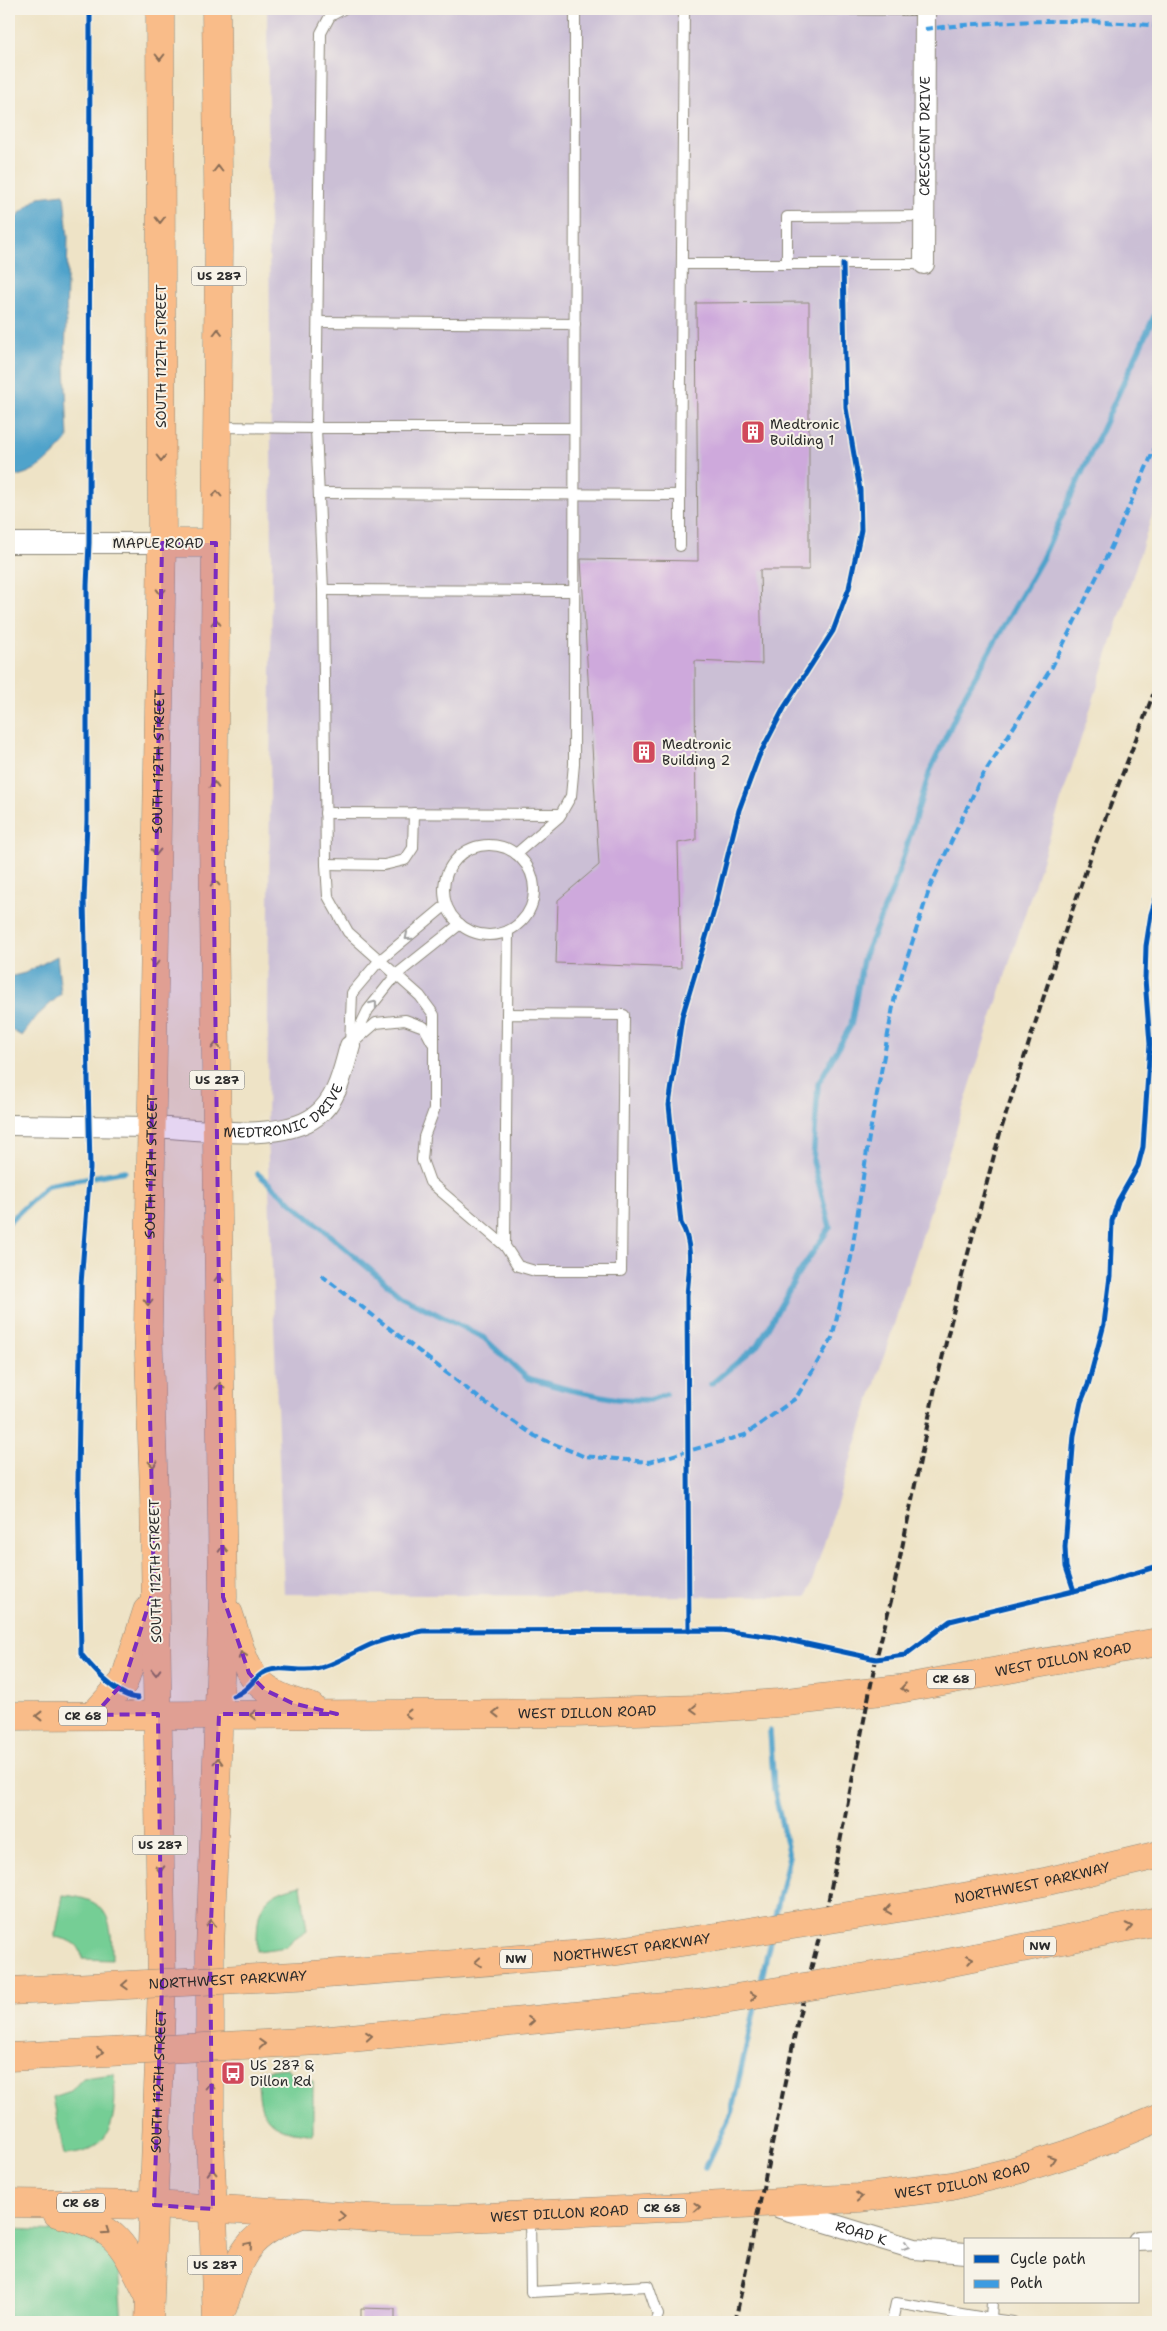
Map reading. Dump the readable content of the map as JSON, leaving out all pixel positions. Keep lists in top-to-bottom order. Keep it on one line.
{"streets":{"main road":["US 287","SOUTH 112TH STREET","MAPLE ROAD","WEST DILLON ROAD","CR 68","NORTHWEST PARKWAY","NW"],"street":["CRESCENT DRIVE","MEDTRONIC DRIVE","ROAD K"]},"crossings":[["US 287","MAPLE ROAD"],["US 287","MEDTRONIC DRIVE"],["US 287","WEST DILLON ROAD"],["SOUTH 112TH STREET","MAPLE ROAD"],["SOUTH 112TH STREET","MEDTRONIC DRIVE"],["SOUTH 112TH STREET","WEST DILLON ROAD"],["WEST DILLON ROAD","ROAD K"]],"one_way":["ROAD K"],"places":{"building":["Medtronic Building 1","Medtronic Building 2"],"bus stop":["US 287 & Dillon Rd"]},"legend":["Cycle path","Path"]}
